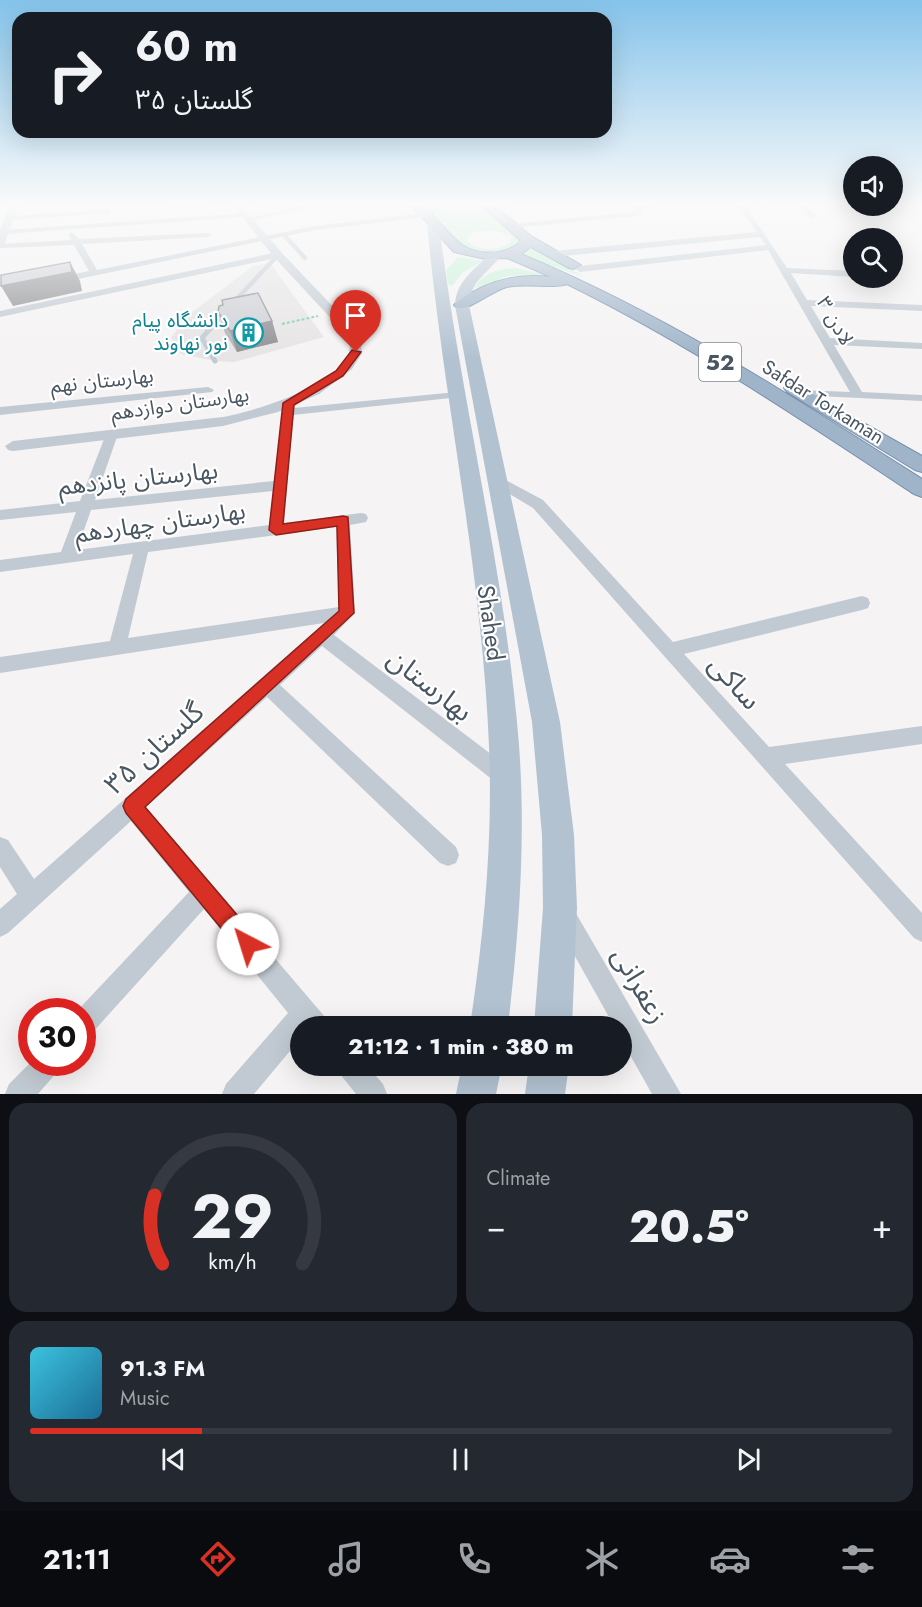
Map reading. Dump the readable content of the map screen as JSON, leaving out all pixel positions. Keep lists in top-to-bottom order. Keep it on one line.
{"streets":{"highway":["52","Safdar Torkaman"],"main road":["Shahed"],"street":["لادن ۳","بهارستان نهم","بهارستان دوازدهم","بهارستان پانزدهم","بهارستان چهاردهم","ساکی","بهارستان","گلستان ۳۵","زعفرانی"]},"crossings":[["Shahed","ساکی"],["Shahed","بهارستان"],["Shahed","زعفرانی"],["بهارستان","گلستان ۳۵"]],"places":{"building":["دانشگاه پیام نور نهاوند"]},"page":{"turn":["60 m","گلستان ۳۵"],"limit":"30","trip":"21:12 · 1 min · 380 m","tile":"Climate","heat":["−","20.5°","+"],"song":["91.3 FM","Music"],"tabs":"21:11","gauge":["29","km/h"]}}
